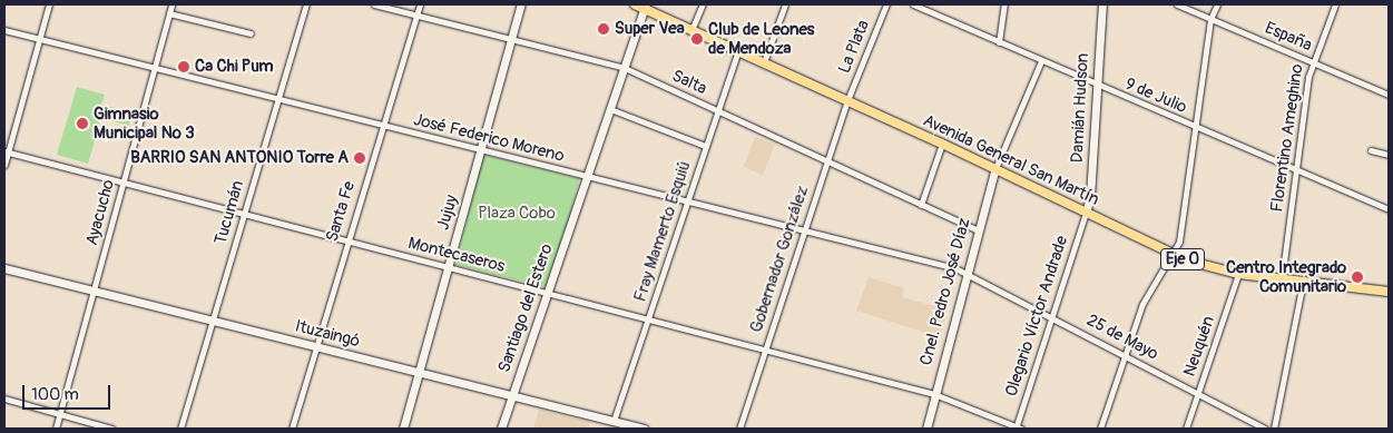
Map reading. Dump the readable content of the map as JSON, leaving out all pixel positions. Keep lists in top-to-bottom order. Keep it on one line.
{"streets":{"main road":["Avenida General San Martín","Eje 0"],"street":["España","La Plata","Salta","9 de Julio","Damián Hudson","José Federico Moreno","Florentino Ameghino","Santa Fe","Ayacucho","Tucumán","Jujuy","Fray Mamerto Esquiú","Montecaseros","Gobernador González","Cnel. Pedro José Díaz","Santiago del Estero","Olegario Víctor Andrade","Ituzaingó","25 de Mayo","Neuquén"]},"crossings":[["España","Florentino Ameghino"],["La Plata","Avenida General San Martín"],["La Plata","Gobernador González"],["Salta","Santa Fe"],["Salta","Jujuy"],["Salta","Fray Mamerto Esquiú"],["Salta","Gobernador González"],["Salta","Cnel. Pedro José Díaz"],["Salta","Santiago del Estero"],["9 de Julio","Damián Hudson"],["9 de Julio","Florentino Ameghino"],["Damián Hudson","Avenida General San Martín"],["Damián Hudson","Olegario Víctor Andrade"],["José Federico Moreno","Santa Fe"],["José Federico Moreno","Ayacucho"],["José Federico Moreno","Tucumán"],["José Federico Moreno","Jujuy"],["José Federico Moreno","Fray Mamerto Esquiú"],["José Federico Moreno","Gobernador González"],["José Federico Moreno","Cnel. Pedro José Díaz"],["José Federico Moreno","Santiago del Estero"],["José Federico Moreno","25 de Mayo"],["Florentino Ameghino","Avenida General San Martín"],["Avenida General San Martín","Fray Mamerto Esquiú"],["Avenida General San Martín","Gobernador González"],["Avenida General San Martín","Cnel. Pedro José Díaz"],["Avenida General San Martín","Santiago del Estero"],["Avenida General San Martín","Olegario Víctor Andrade"],["Avenida General San Martín","Neuquén"],["Santa Fe","Montecaseros"],["Santa Fe","Ituzaingó"],["Ayacucho","Montecaseros"],["Ayacucho","Ituzaingó"],["Tucumán","Montecaseros"],["Tucumán","Ituzaingó"],["Jujuy","Montecaseros"],["Jujuy","Ituzaingó"],["Fray Mamerto Esquiú","Montecaseros"],["Fray Mamerto Esquiú","Ituzaingó"],["Montecaseros","Gobernador González"],["Montecaseros","Cnel. Pedro José Díaz"],["Montecaseros","Santiago del Estero"],["Montecaseros","Olegario Víctor Andrade"],["Cnel. Pedro José Díaz","25 de Mayo"],["Santiago del Estero","Ituzaingó"],["Olegario Víctor Andrade","25 de Mayo"],["25 de Mayo","Neuquén"]],"parks":["Plaza Cobo"],"places":["Super Vea","Club de Leones de Mendoza","Ca Chi Pum","Gimnasio Municipal Nº 3","BARRIO SAN ANTONIO Torre A","Centro Integrado Comunitario"],"scale_bar":"100 m"}
